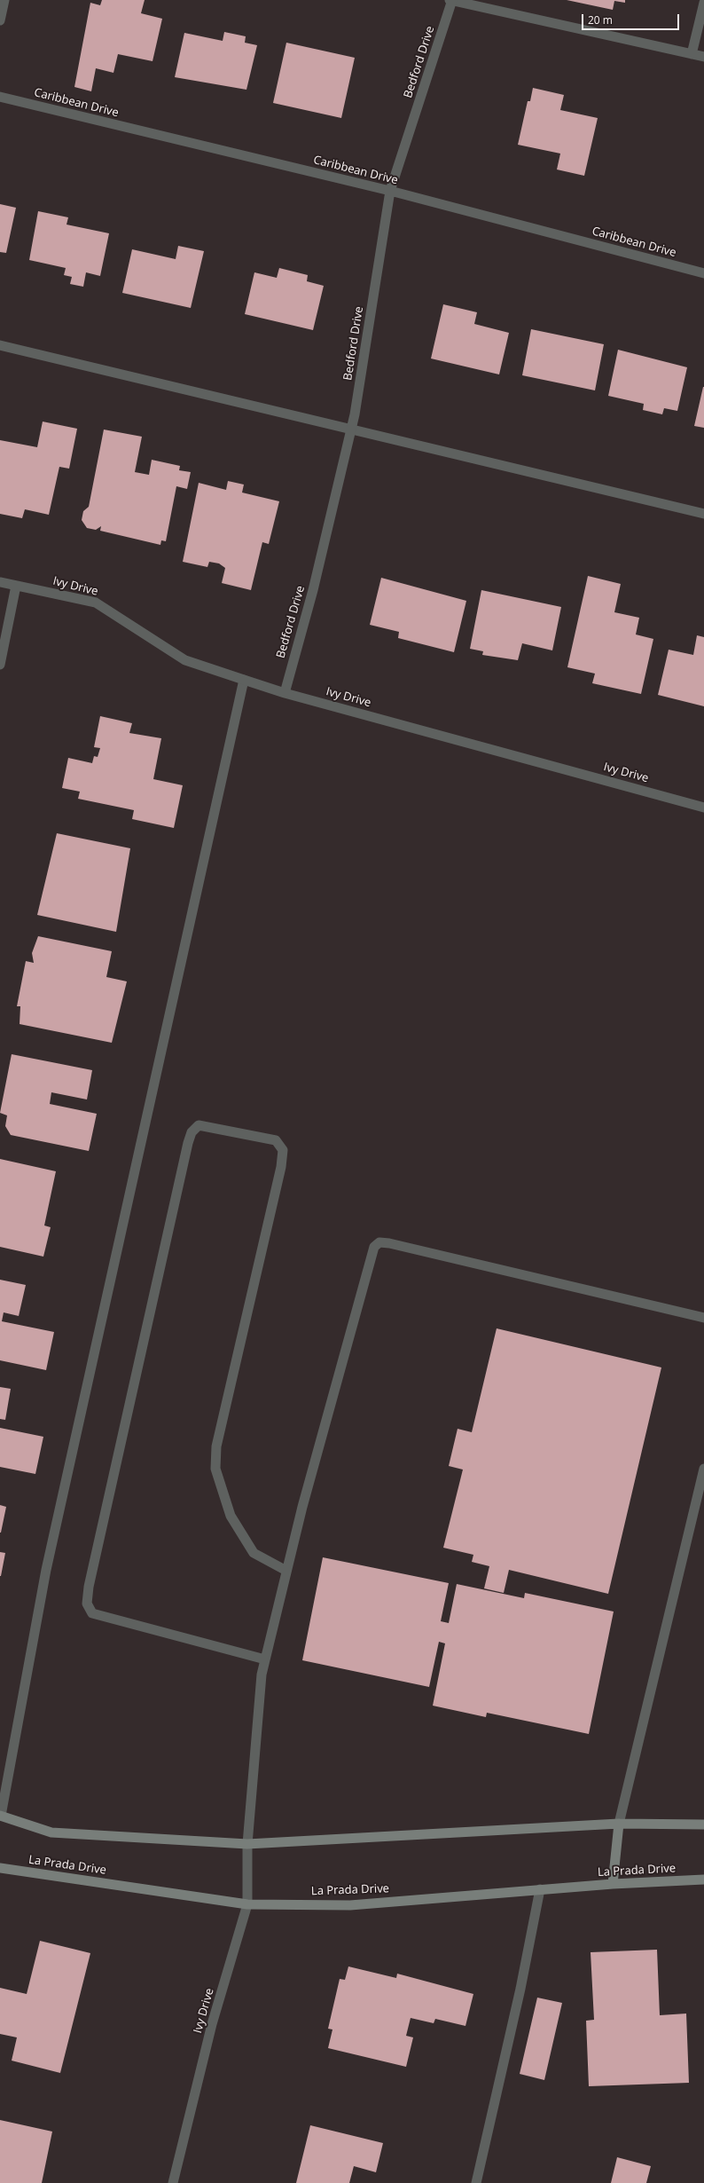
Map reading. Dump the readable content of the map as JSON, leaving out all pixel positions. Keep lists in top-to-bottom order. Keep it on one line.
{"streets":{"main road":["La Prada Drive"],"street":["Bedford Drive","Caribbean Drive","Ivy Drive"]},"crossings":[["Bedford Drive","Caribbean Drive"],["Bedford Drive","Ivy Drive"],["Ivy Drive","La Prada Drive"]],"scale_bar":"20 m"}
